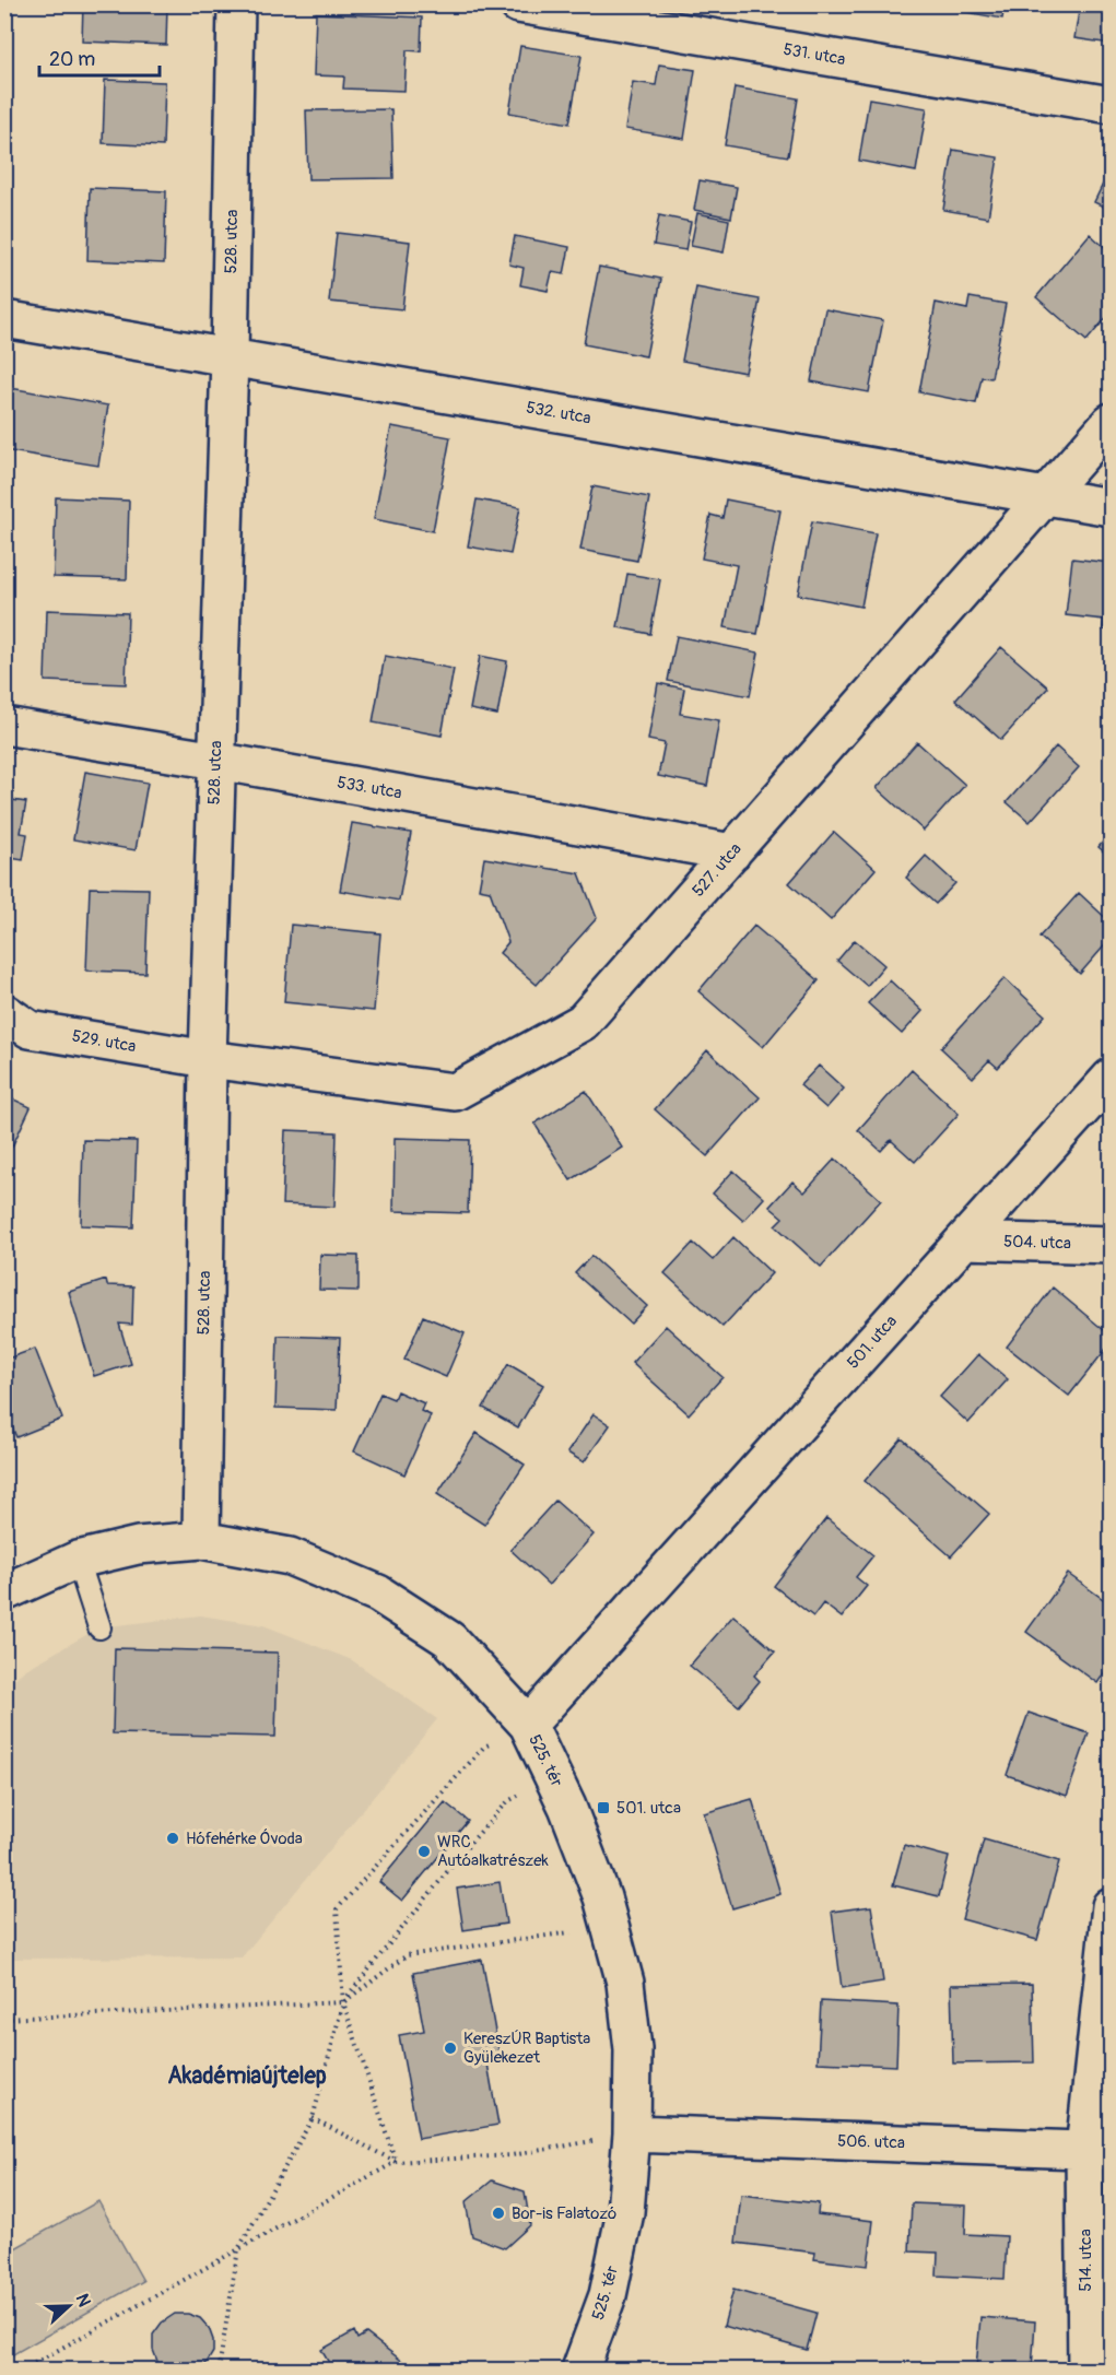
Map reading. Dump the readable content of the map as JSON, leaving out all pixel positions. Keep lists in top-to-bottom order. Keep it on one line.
{"streets":{"street":["531. utca","528. utca","532. utca","533. utca","527. utca","529. utca","504. utca","501. utca","525. tér","506. utca","514. utca"]},"crossings":[["528. utca","532. utca"],["528. utca","533. utca"],["528. utca","527. utca"],["528. utca","529. utca"],["528. utca","525. tér"],["532. utca","527. utca"],["533. utca","527. utca"],["527. utca","529. utca"],["504. utca","501. utca"],["501. utca","525. tér"],["525. tér","506. utca"],["506. utca","514. utca"]],"districts":["Akadémiaújtelep"],"places":{"transit":["501. utca"],"other":["Hófehérke Óvoda","WRC Autóalkatrészek","KereszÚR Baptista Gyülekezet","Bor-is Falatozó"]},"scale_bar":"20 m","north":"right"}
